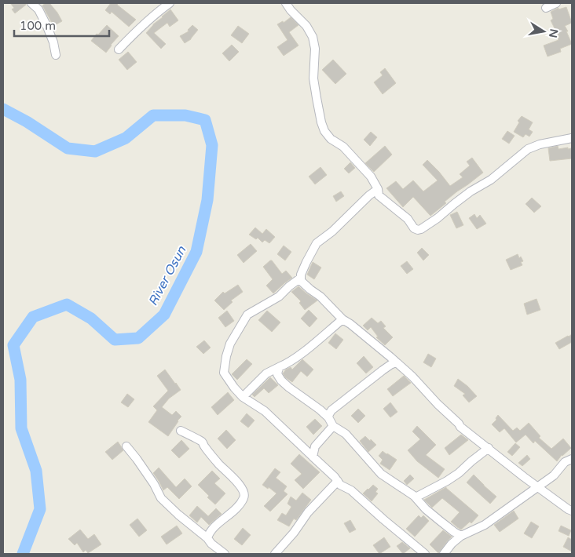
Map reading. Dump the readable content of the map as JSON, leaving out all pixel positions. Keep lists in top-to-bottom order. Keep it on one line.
{"water":["River Osun"],"scale_bar":"100 m","north":"right"}
